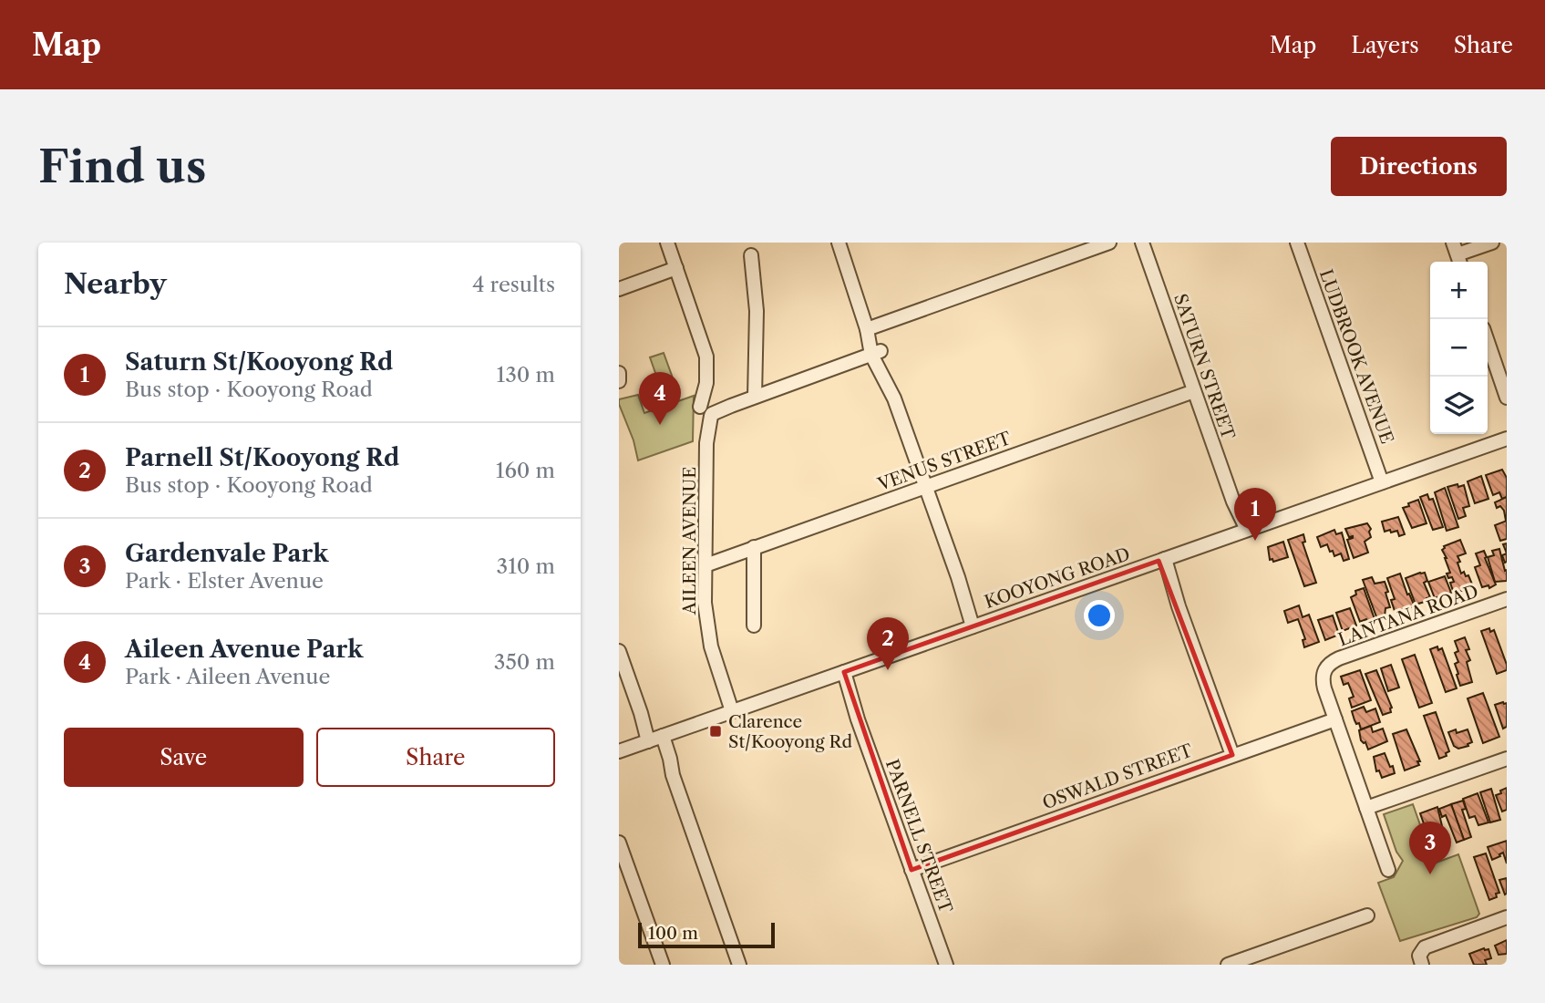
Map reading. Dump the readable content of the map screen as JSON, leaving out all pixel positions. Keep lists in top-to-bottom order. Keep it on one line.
{"streets":{"street":["LUDBROOK AVENUE","SATURN STREET","VENUS STREET","AILEEN AVENUE","KOOYONG ROAD","LANTANA ROAD","OSWALD STREET","PARNELL STREET"]},"crossings":[["LUDBROOK AVENUE","KOOYONG ROAD"],["SATURN STREET","VENUS STREET"],["SATURN STREET","KOOYONG ROAD"],["VENUS STREET","AILEEN AVENUE"],["AILEEN AVENUE","KOOYONG ROAD"],["KOOYONG ROAD","PARNELL STREET"],["LANTANA ROAD","OSWALD STREET"],["OSWALD STREET","PARNELL STREET"]],"places":{"transit":["Clarence St/Kooyong Rd"]},"scale_bar":"100 m","page":{"header":"Map","nav":["Map","Layers","Share"],"buttons":["Directions",["Save","Share"]],"title":"Find us","heading":["Nearby","4 results"],"map_buttons":["+","−"],"list":[{"mark":"1","name":"Saturn St/Kooyong Rd","note":"Bus stop · Kooyong Road","value":"130 m"},{"mark":"2","name":"Parnell St/Kooyong Rd","note":"Bus stop · Kooyong Road","value":"160 m"},{"mark":"3","name":"Gardenvale Park","note":"Park · Elster Avenue","value":"310 m"},{"mark":"4","name":"Aileen Avenue Park","note":"Park · Aileen Avenue","value":"350 m"}],"pins":["4","1","2","3"],"scale":"100 m"}}
